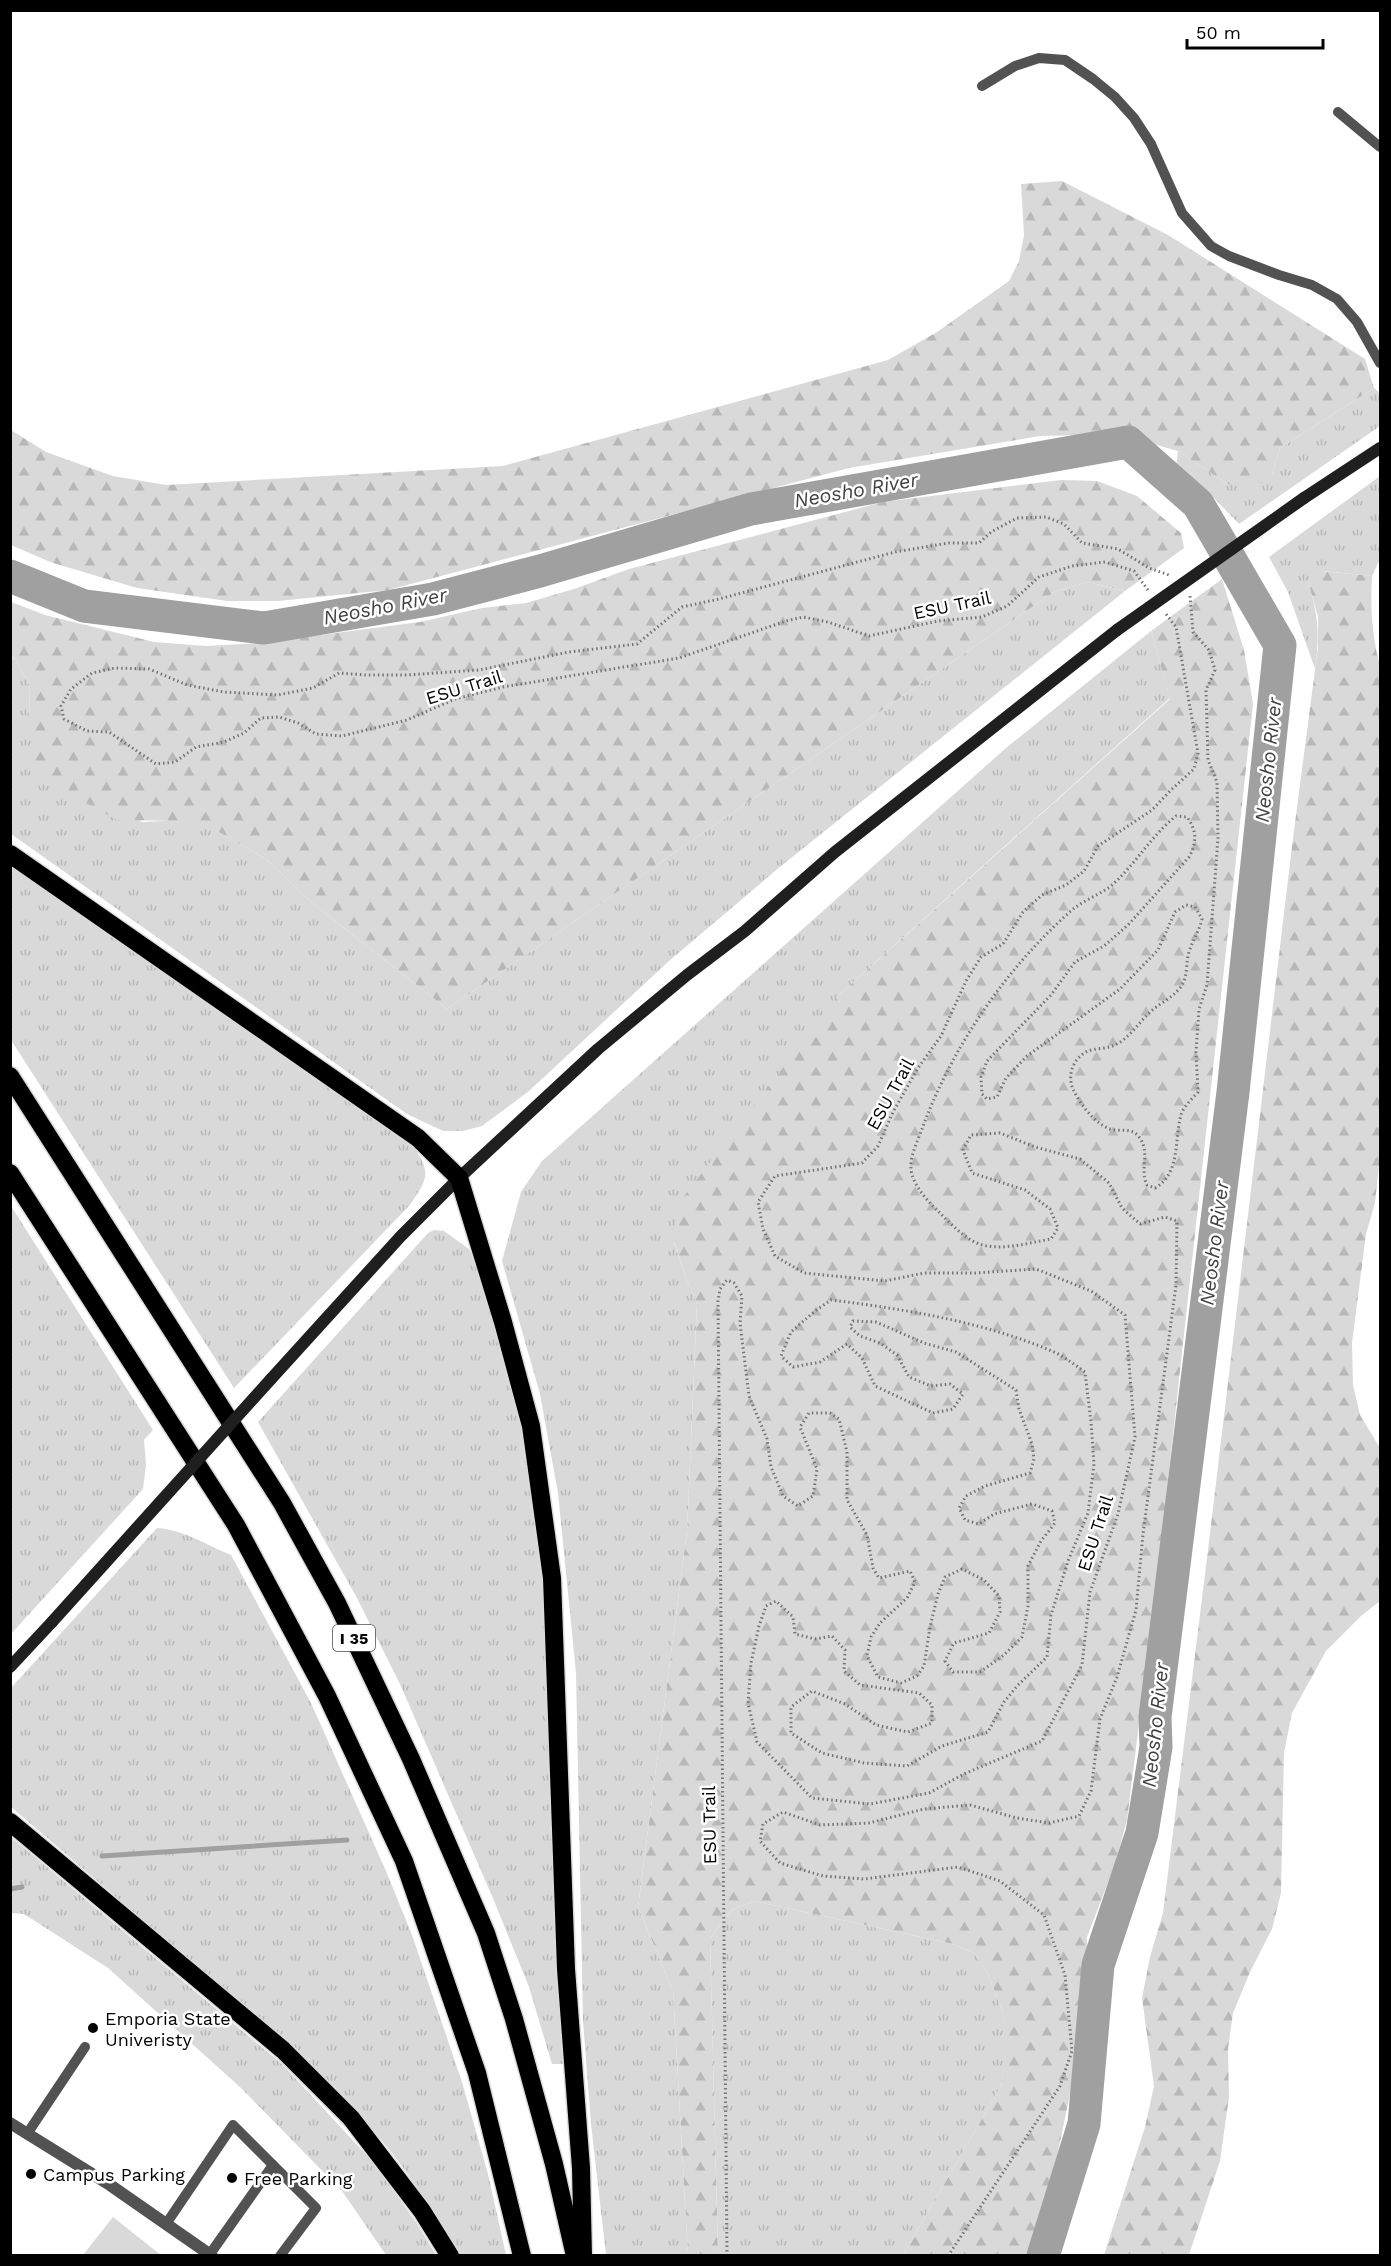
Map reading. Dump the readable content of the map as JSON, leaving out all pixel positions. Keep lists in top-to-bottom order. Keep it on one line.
{"streets":{"highway":["I 35"],"path":["ESU Trail"]},"water":["Neosho River"],"places":["Emporia State Univeristy","Campus Parking","Free Parking"],"scale_bar":"50 m"}
